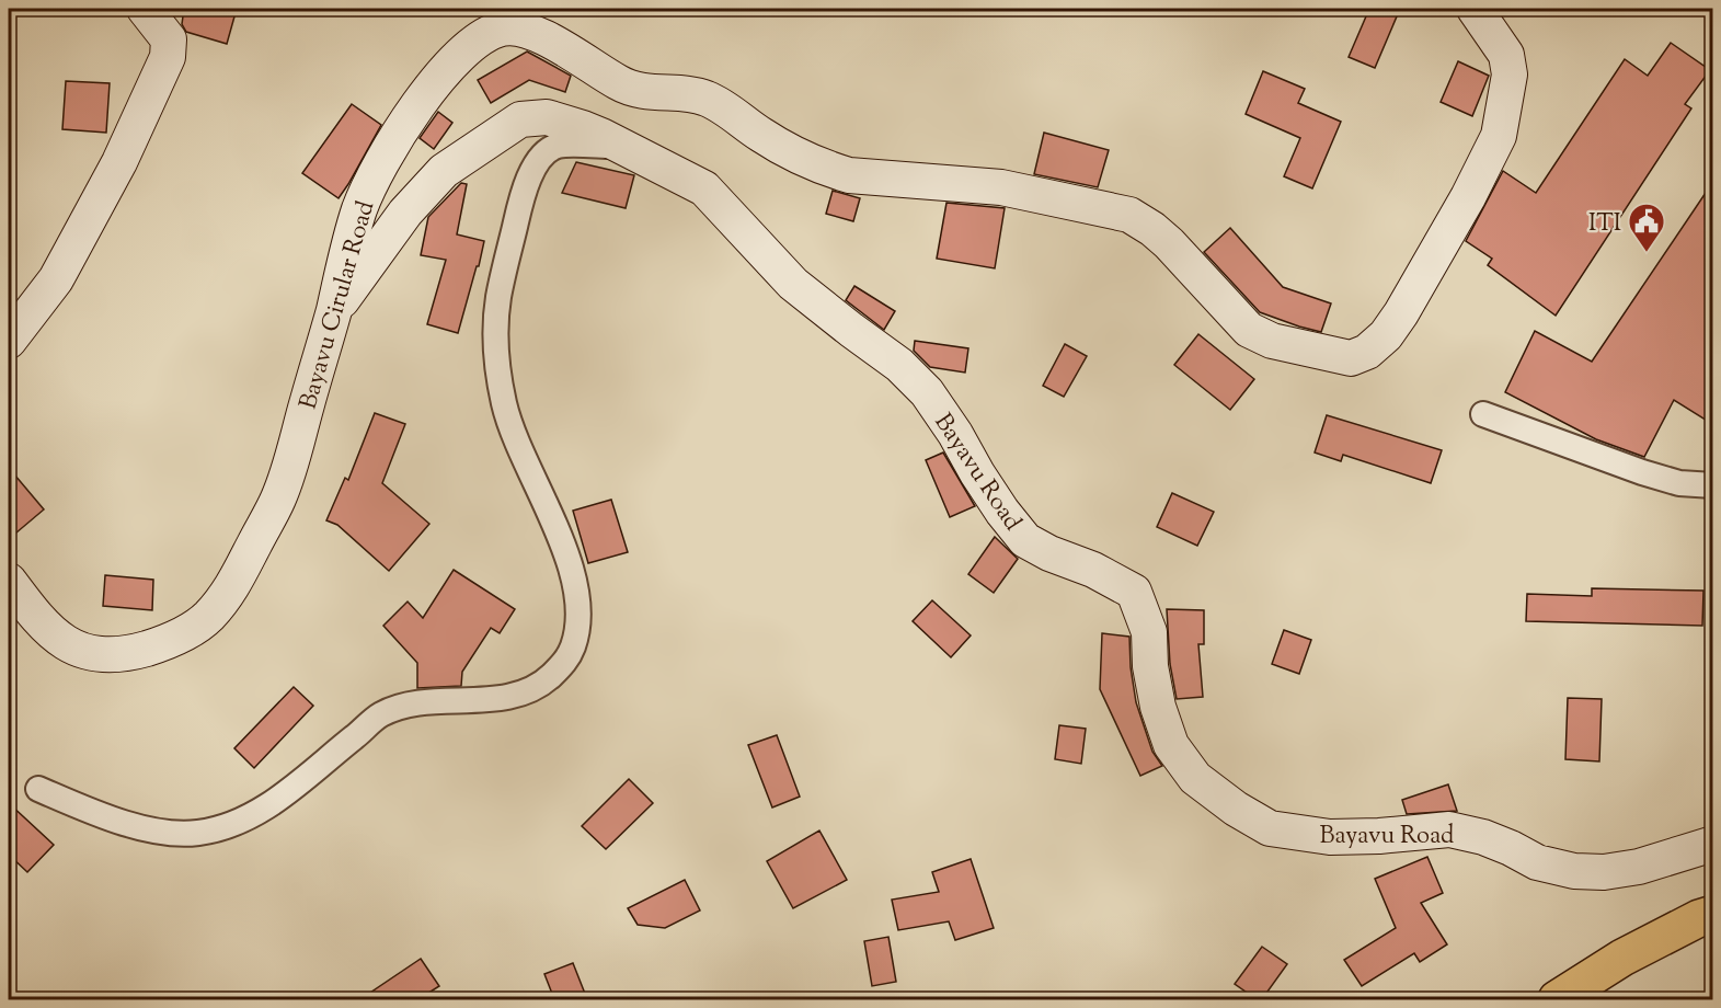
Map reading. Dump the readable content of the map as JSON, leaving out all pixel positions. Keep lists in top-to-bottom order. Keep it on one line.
{"streets":{"street":["Bayavu Cirular Road","Bayavu Road"]},"crossings":[["Bayavu Cirular Road","Bayavu Road"]],"places":{"public building":["ITI"]}}
